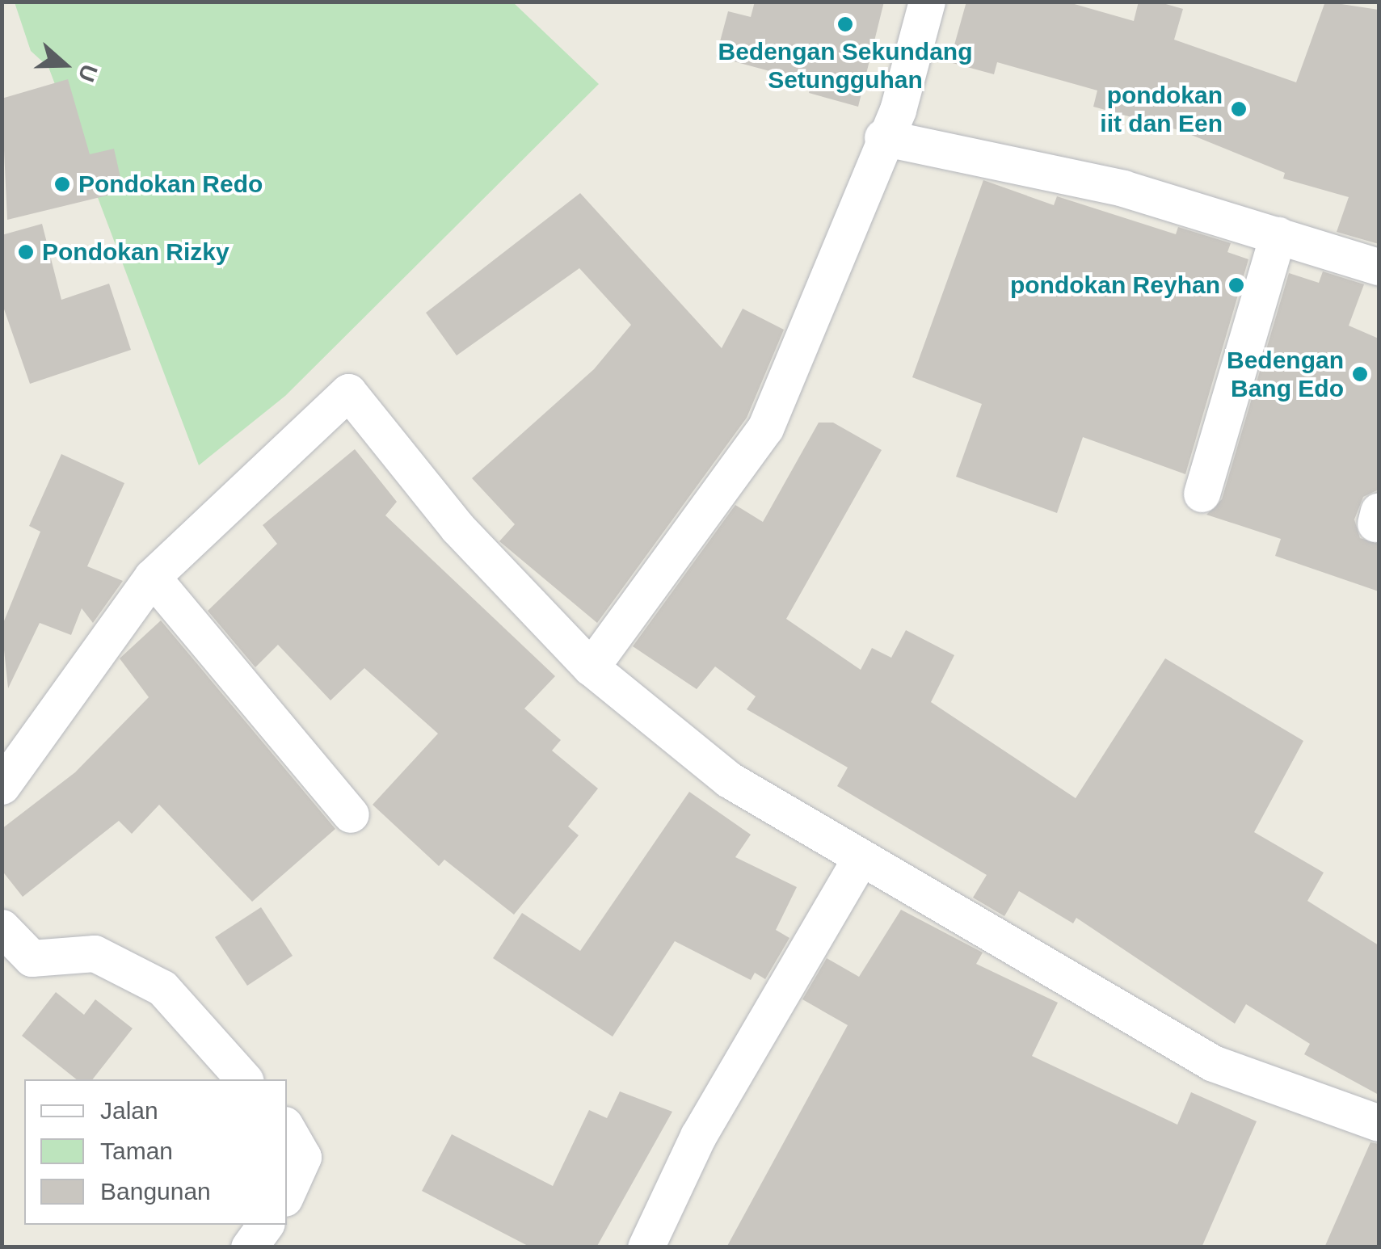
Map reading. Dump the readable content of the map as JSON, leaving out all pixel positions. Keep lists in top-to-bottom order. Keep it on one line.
{"places":["Bedengan Sekundang Setungguhan","pondokan iit dan Een","Pondokan Redo","Pondokan Rizky","pondokan Reyhan","Bedengan Bang Edo"],"legend":["Jalan","Taman","Bangunan"],"north":"right"}
